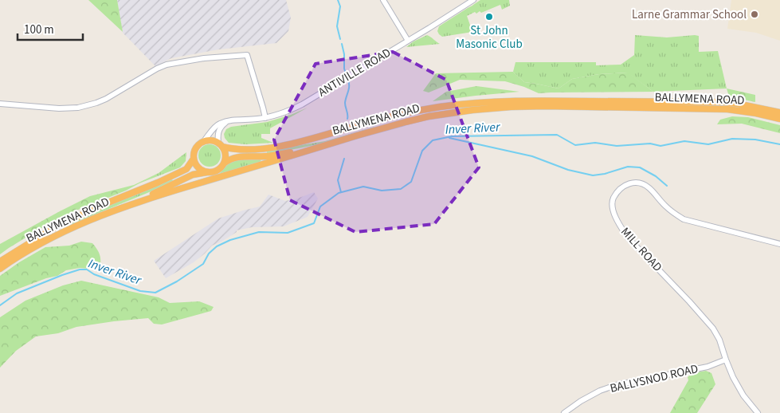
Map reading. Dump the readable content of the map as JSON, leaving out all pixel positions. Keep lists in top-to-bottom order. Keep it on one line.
{"streets":{"highway":["BALLYMENA ROAD"],"street":["ANTIVILLE ROAD","MILL ROAD","BALLYSNOD ROAD"]},"crossings":[["ANTIVILLE ROAD","BALLYMENA ROAD"],["MILL ROAD","BALLYSNOD ROAD"]],"water":["Inver River"],"places":["Larne Grammar School","St John Masonic Club"],"scale_bar":"100 m"}
